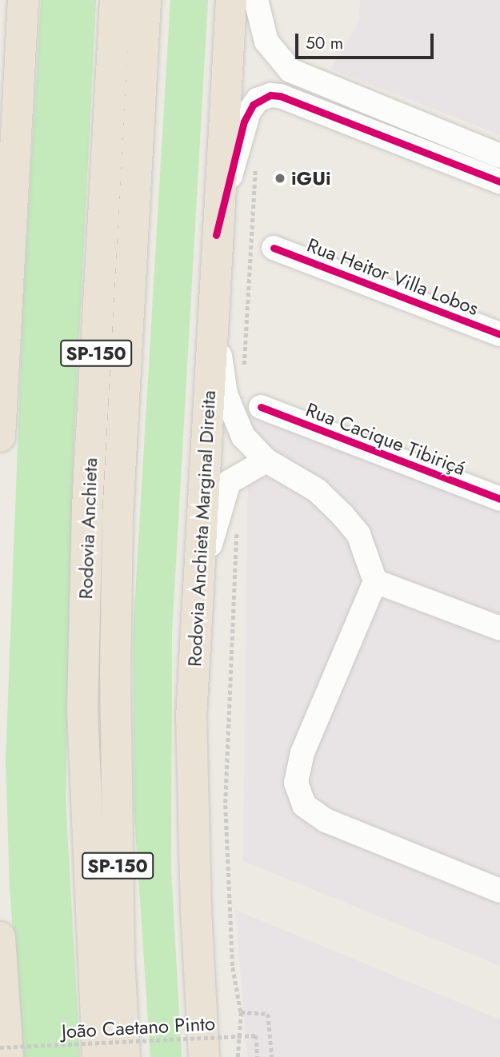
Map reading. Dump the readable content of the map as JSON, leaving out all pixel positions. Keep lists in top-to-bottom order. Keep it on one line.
{"streets":{"highway":["SP-150","Rodovia Anchieta","Rodovia Anchieta Marginal Direita"],"street":["Rua Heitor Villa Lobos","Rua Cacique Tibiriçá"],"path":["João Caetano Pinto"]},"places":["iGUi"],"scale_bar":"50 m"}
